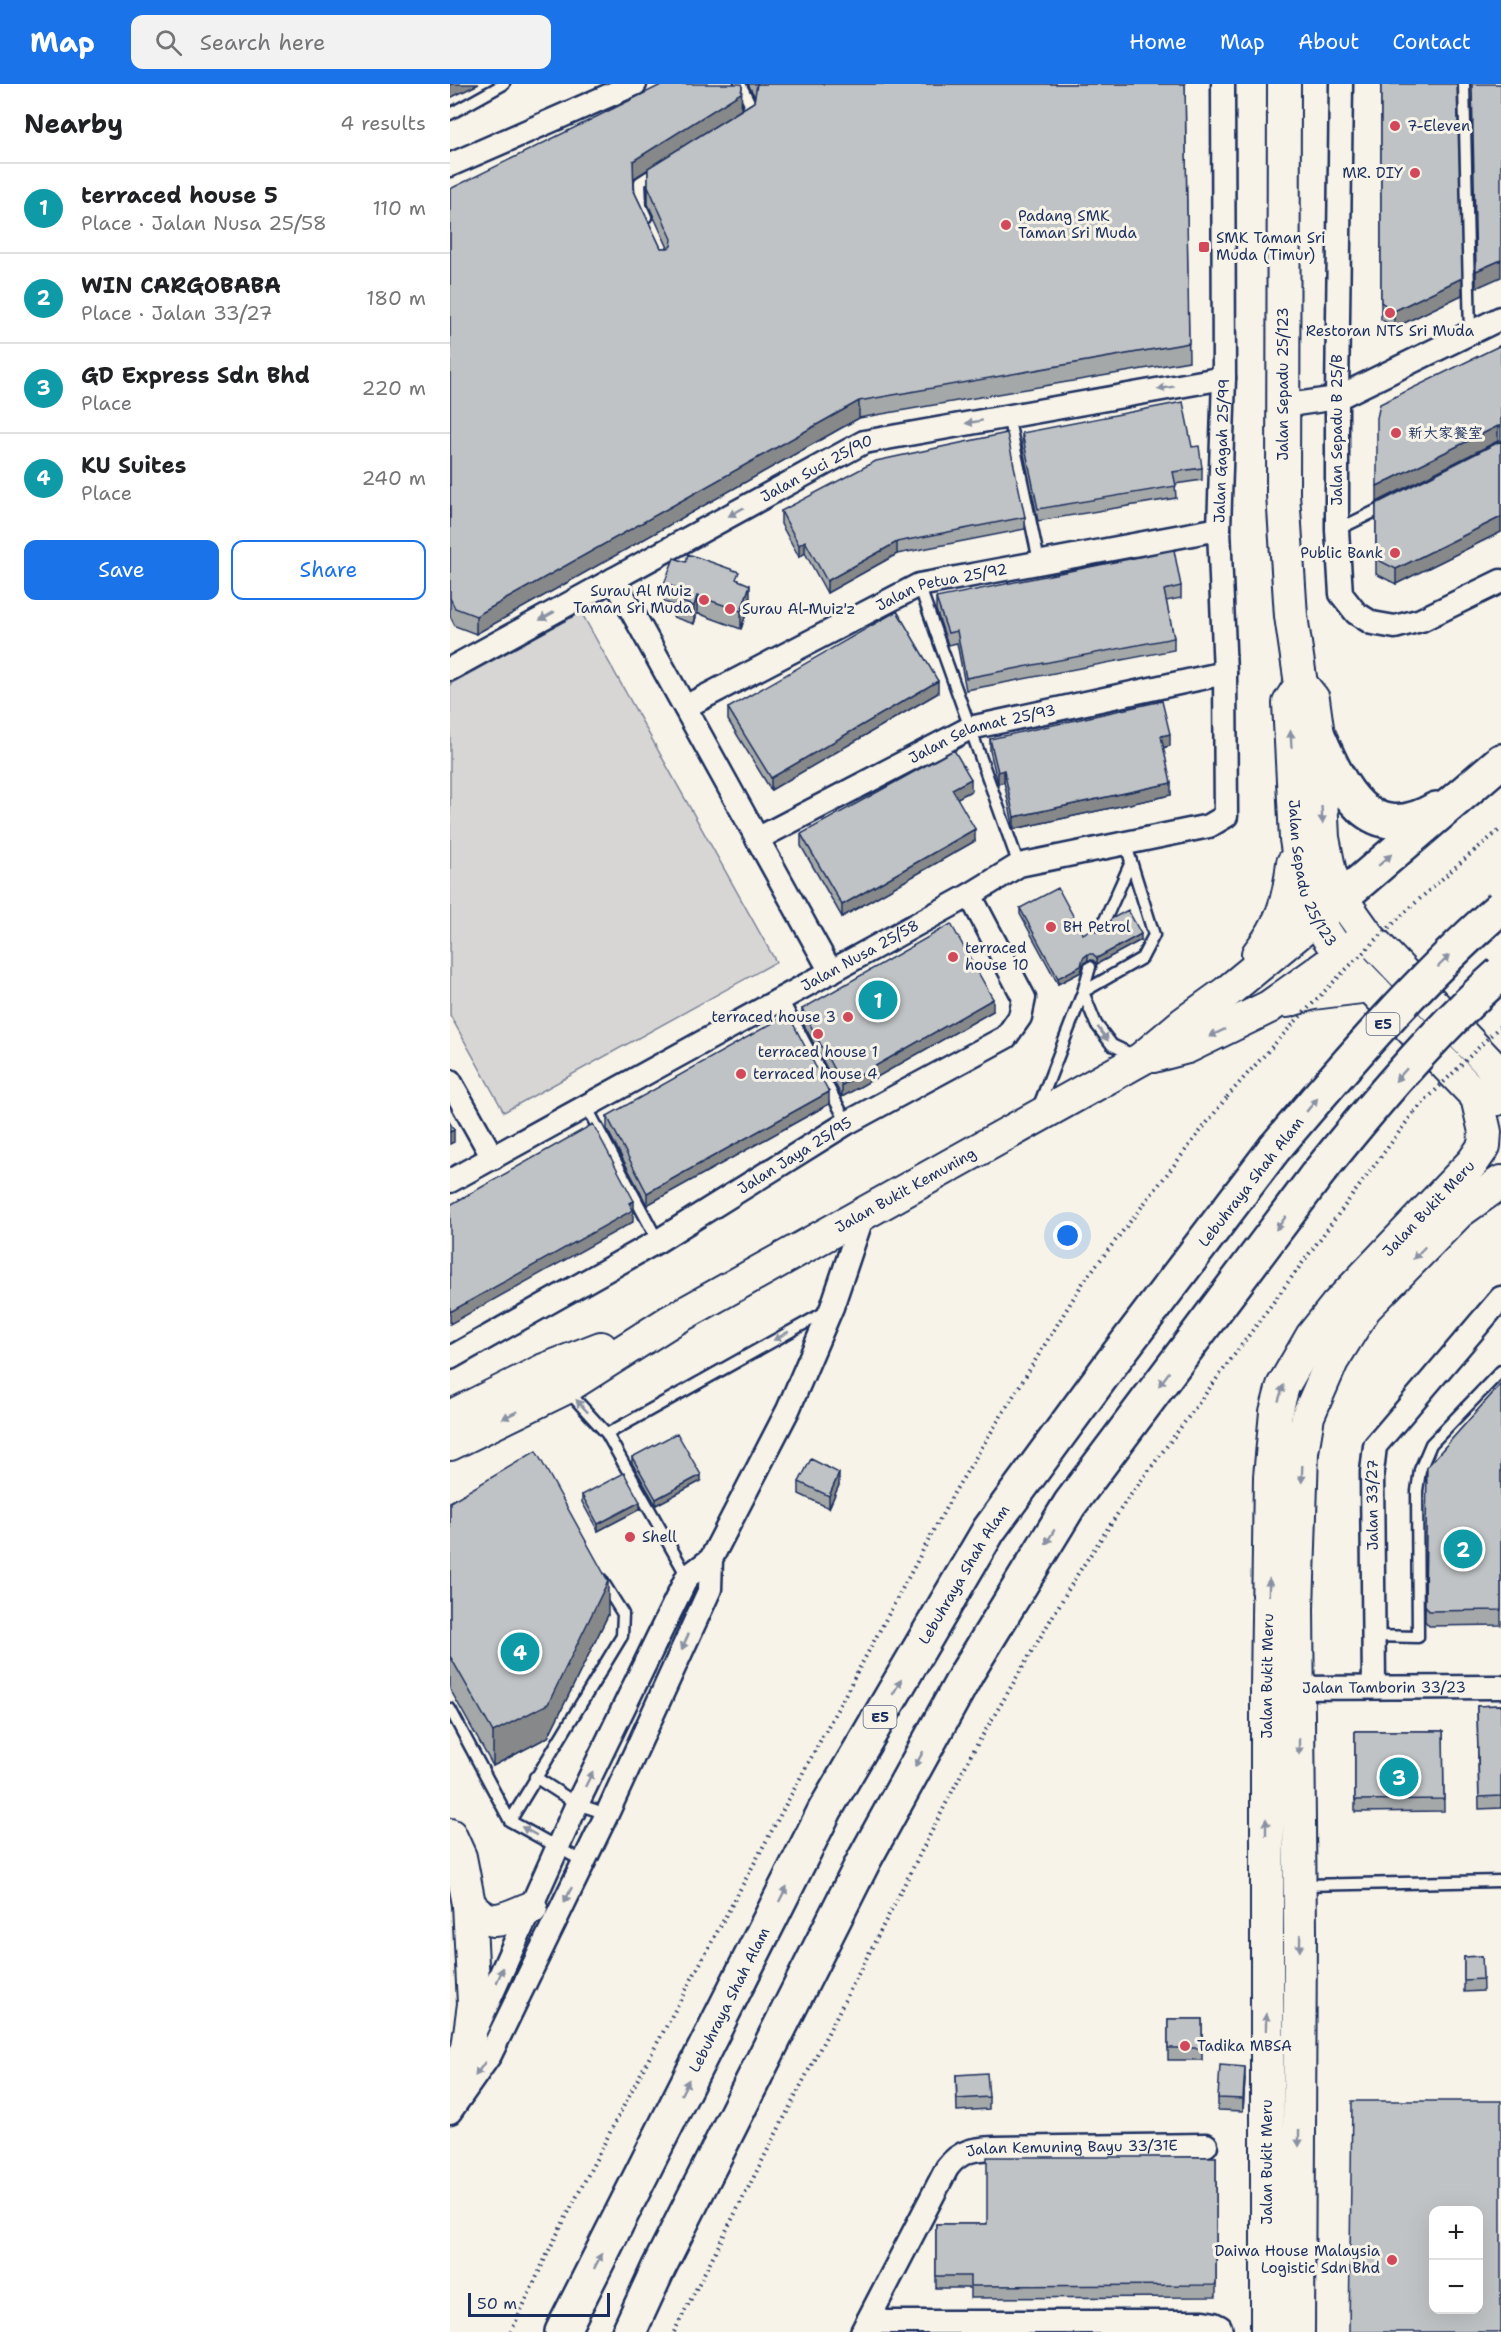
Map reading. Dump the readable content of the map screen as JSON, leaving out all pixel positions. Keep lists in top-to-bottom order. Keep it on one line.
{"streets":{"highway":["E5","Lebuhraya Shah Alam"],"main road":["Jalan Sepadu 25/123","Jalan Bukit Kemuning","Jalan Bukit Meru"],"street":["Jalan Sepadu B 25/B","Jalan Gagah 25/99","Jalan Suci 25/90","Jalan Petua 25/92","Jalan Selamat 25/93","Jalan Nusa 25/58","Jalan Jaya 25/95","Jalan 33/27","Jalan Tamborin 33/23","Jalan Kemuning Bayu 33/31E"]},"crossings":[["Jalan Sepadu 25/123","Jalan Bukit Kemuning"],["Jalan Sepadu 25/123","Jalan Bukit Meru"],["Jalan Gagah 25/99","Jalan Suci 25/90"],["Jalan Gagah 25/99","Jalan Petua 25/92"],["Jalan Gagah 25/99","Jalan Selamat 25/93"],["Jalan Gagah 25/99","Jalan Nusa 25/58"],["Jalan Nusa 25/58","Jalan Jaya 25/95"],["Jalan Bukit Meru","Jalan Tamborin 33/23"],["Jalan 33/27","Jalan Tamborin 33/23"]],"one_way":["Jalan Suci 25/90"],"places":{"other":["7-Eleven","MR. DIY","Padang SMK Taman Sri Muda","Restoran NTS Sri Muda","新大家餐室","Public Bank","Surau Al Muiz Taman Sri Muda","Surau Al-Muiz'z","BH Petrol","terraced house 10","terraced house 3","terraced house 1","terraced house 4","Shell","Tadika MBSA","Daiwa House Malaysia Logistic Sdn Bhd"],"transit":["SMK Taman Sri Muda (Timur)"]},"scale_bar":"50 m","page":{"header":"Map","search":"Search here","nav":["Home","Map","About","Contact"],"heading":["Nearby","4 results"],"list":[{"mark":"1","name":"terraced house 5","note":"Place · Jalan Nusa 25/58","value":"110 m"},{"mark":"2","name":"WIN CARGOBABA","note":"Place · Jalan 33/27","value":"180 m"},{"mark":"3","name":"GD Express Sdn Bhd","note":"Place","value":"220 m"},{"mark":"4","name":"KU Suites","note":"Place","value":"240 m"}],"buttons":["Save","Share"],"pins":["1","2","4","3"],"map_buttons":["+","−"],"scale":"50 m"}}
